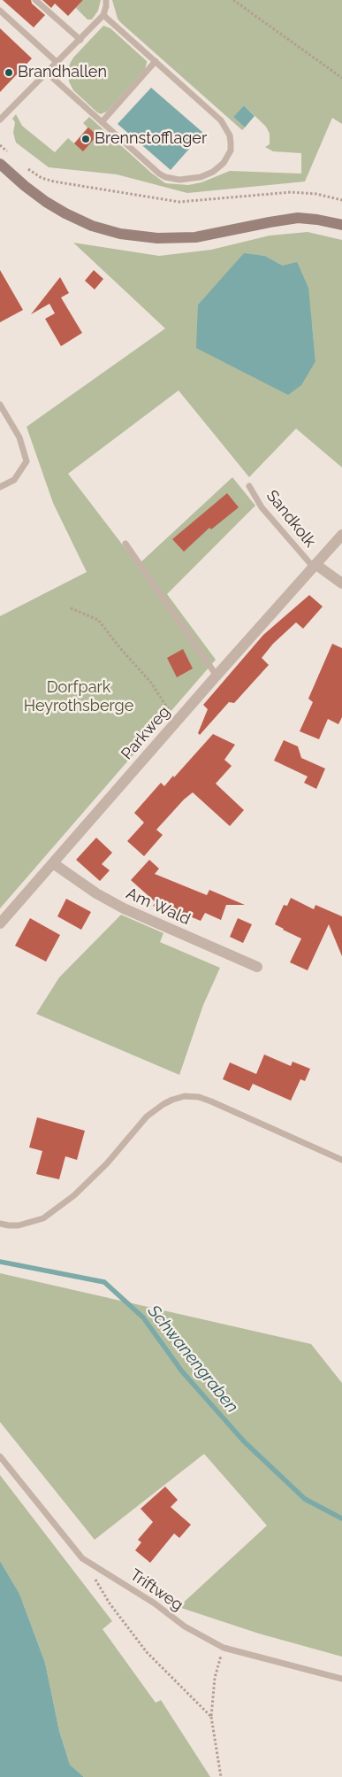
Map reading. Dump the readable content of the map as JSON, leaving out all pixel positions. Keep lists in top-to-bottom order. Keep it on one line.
{"streets":{"street":["Parkweg","Am Wald"],"lane":["Sandkolk","Triftweg"]},"crossings":[["Sandkolk","Parkweg"],["Parkweg","Am Wald"]],"water":["Schwanengraben"],"parks":["Dorfpark Heyrothsberge"],"places":["Brandhallen","Brennstofflager"]}
